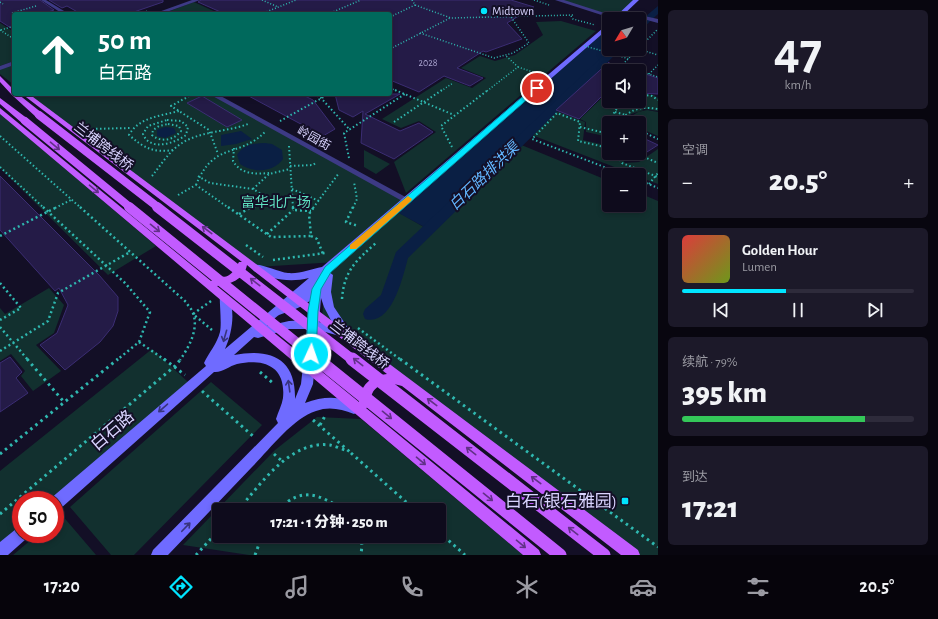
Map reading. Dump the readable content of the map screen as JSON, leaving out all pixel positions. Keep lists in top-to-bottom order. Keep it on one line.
{"streets":{"main road":["兰埔跨线桥","白石路"],"lane":["岭园街"]},"one_way":["白石路"],"water":["白石路排洪渠"],"parks":["富华北广场"],"places":{"other":["Midtown"],"transit":["白石(银石雅园)"]},"house_numbers":["2028"],"north":"bottom left","page":{"tile":[["47","km/h"],"空调",["续航 · 79%","395 km"],["到达","17:21"]],"map_buttons":["+","−"],"turn":["50 m","白石路"],"heat":["−","20.5°","+"],"song":["Golden Hour","Lumen"],"limit":"50","trip":"17:21 · 1 分钟 · 250 m","tabs":["17:20","20.5°"]}}
